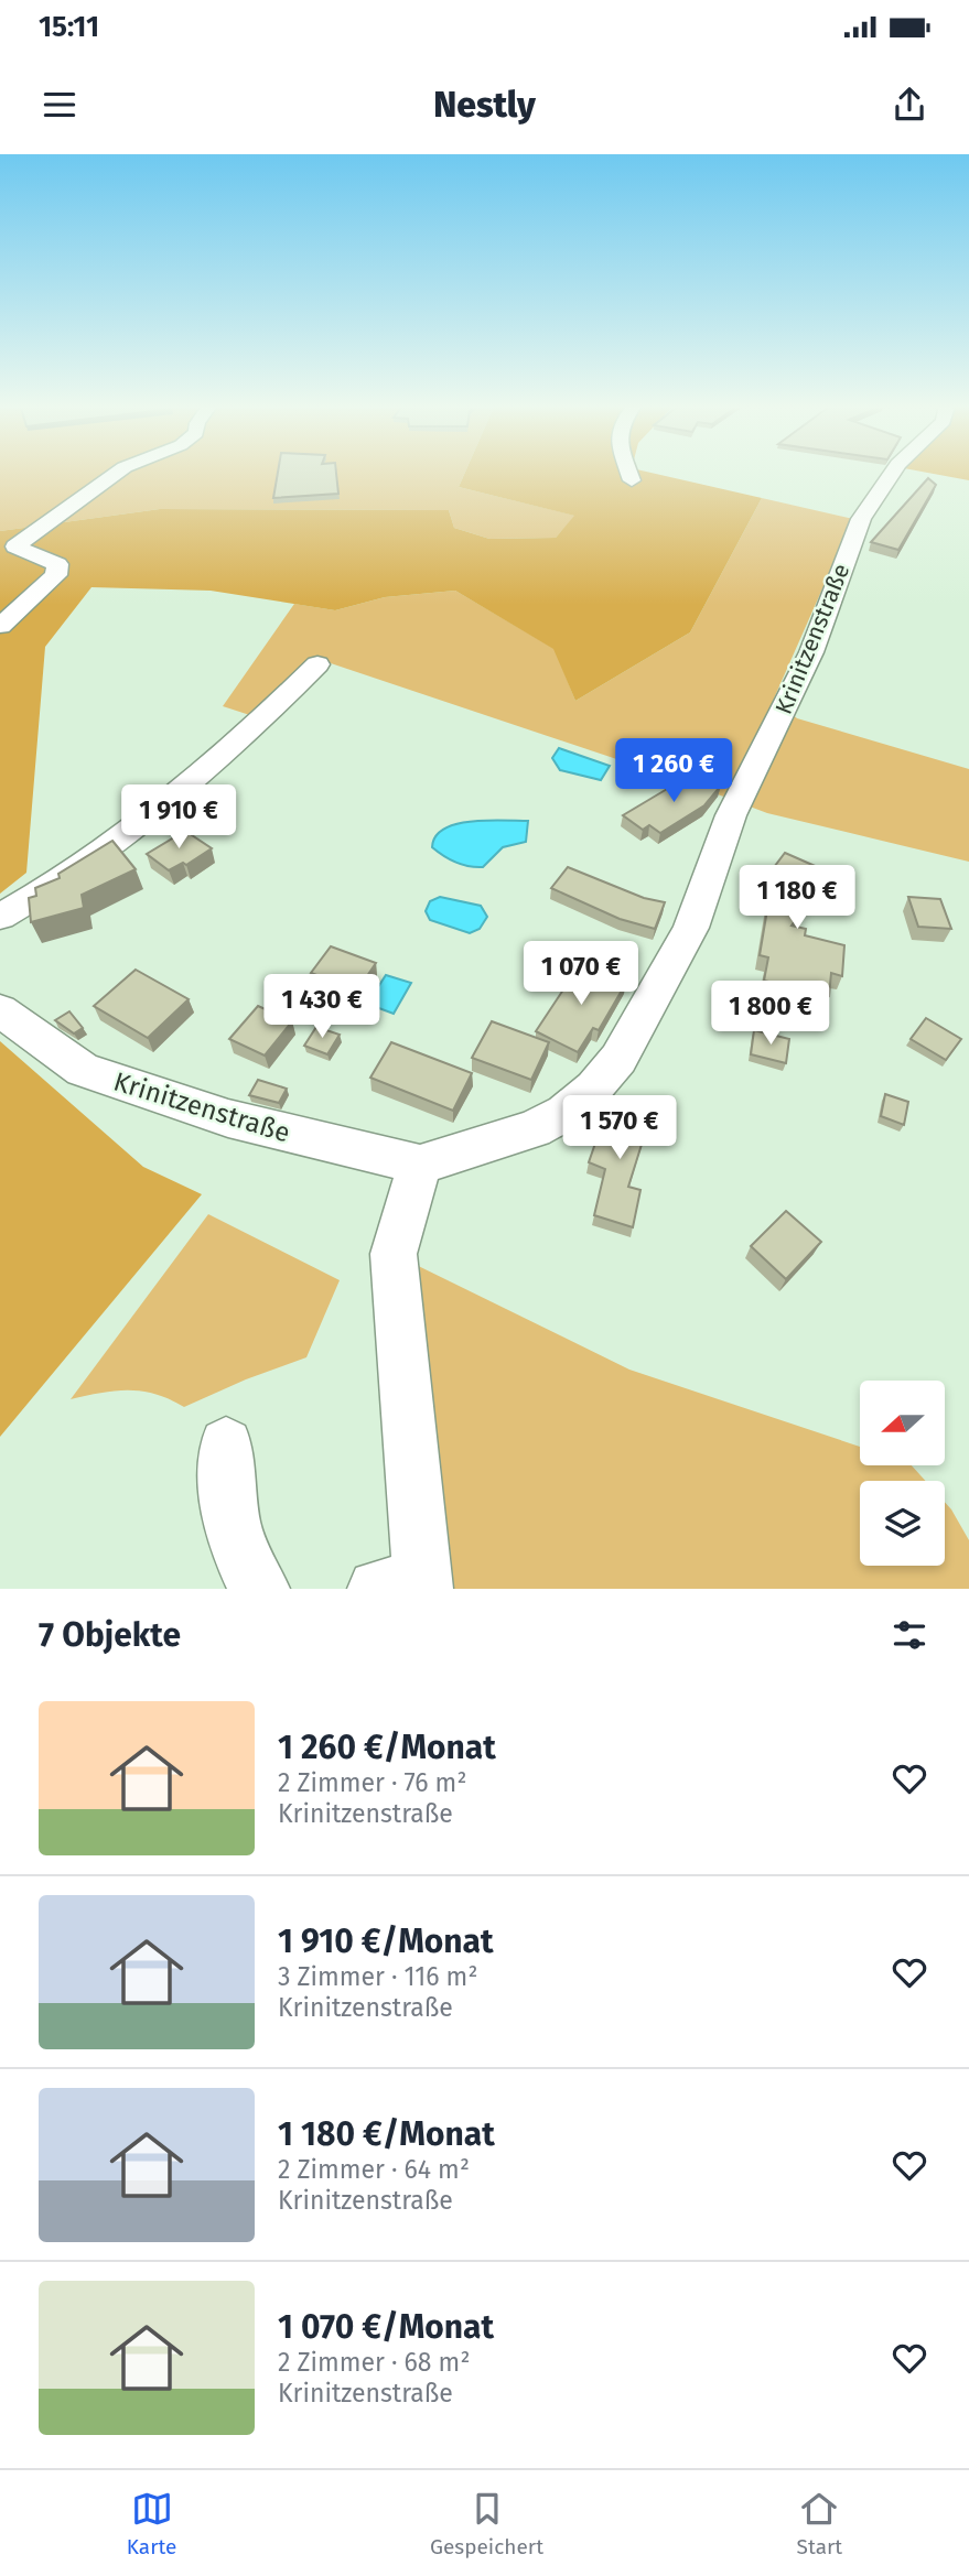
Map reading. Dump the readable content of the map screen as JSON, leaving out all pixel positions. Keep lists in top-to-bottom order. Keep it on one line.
{"streets":{"street":["Krinitzenstraße"]},"north":"left","page":{"status":"15:11","header":"Nestly","price":["1 260 €","1 910 €","1 180 €","1 070 €","1 430 €","1 800 €","1 570 €"],"heading":"7 Objekte","list":[{"name":"1 260 €/Monat","note":"2 Zimmer · 76 m² · Krinitzenstraße"},{"name":"1 910 €/Monat","note":"3 Zimmer · 116 m² · Krinitzenstraße"},{"name":"1 180 €/Monat","note":"2 Zimmer · 64 m² · Krinitzenstraße"},{"name":"1 070 €/Monat","note":"2 Zimmer · 68 m² · Krinitzenstraße"}],"tabs":["Karte","Gespeichert","Start"]}}
